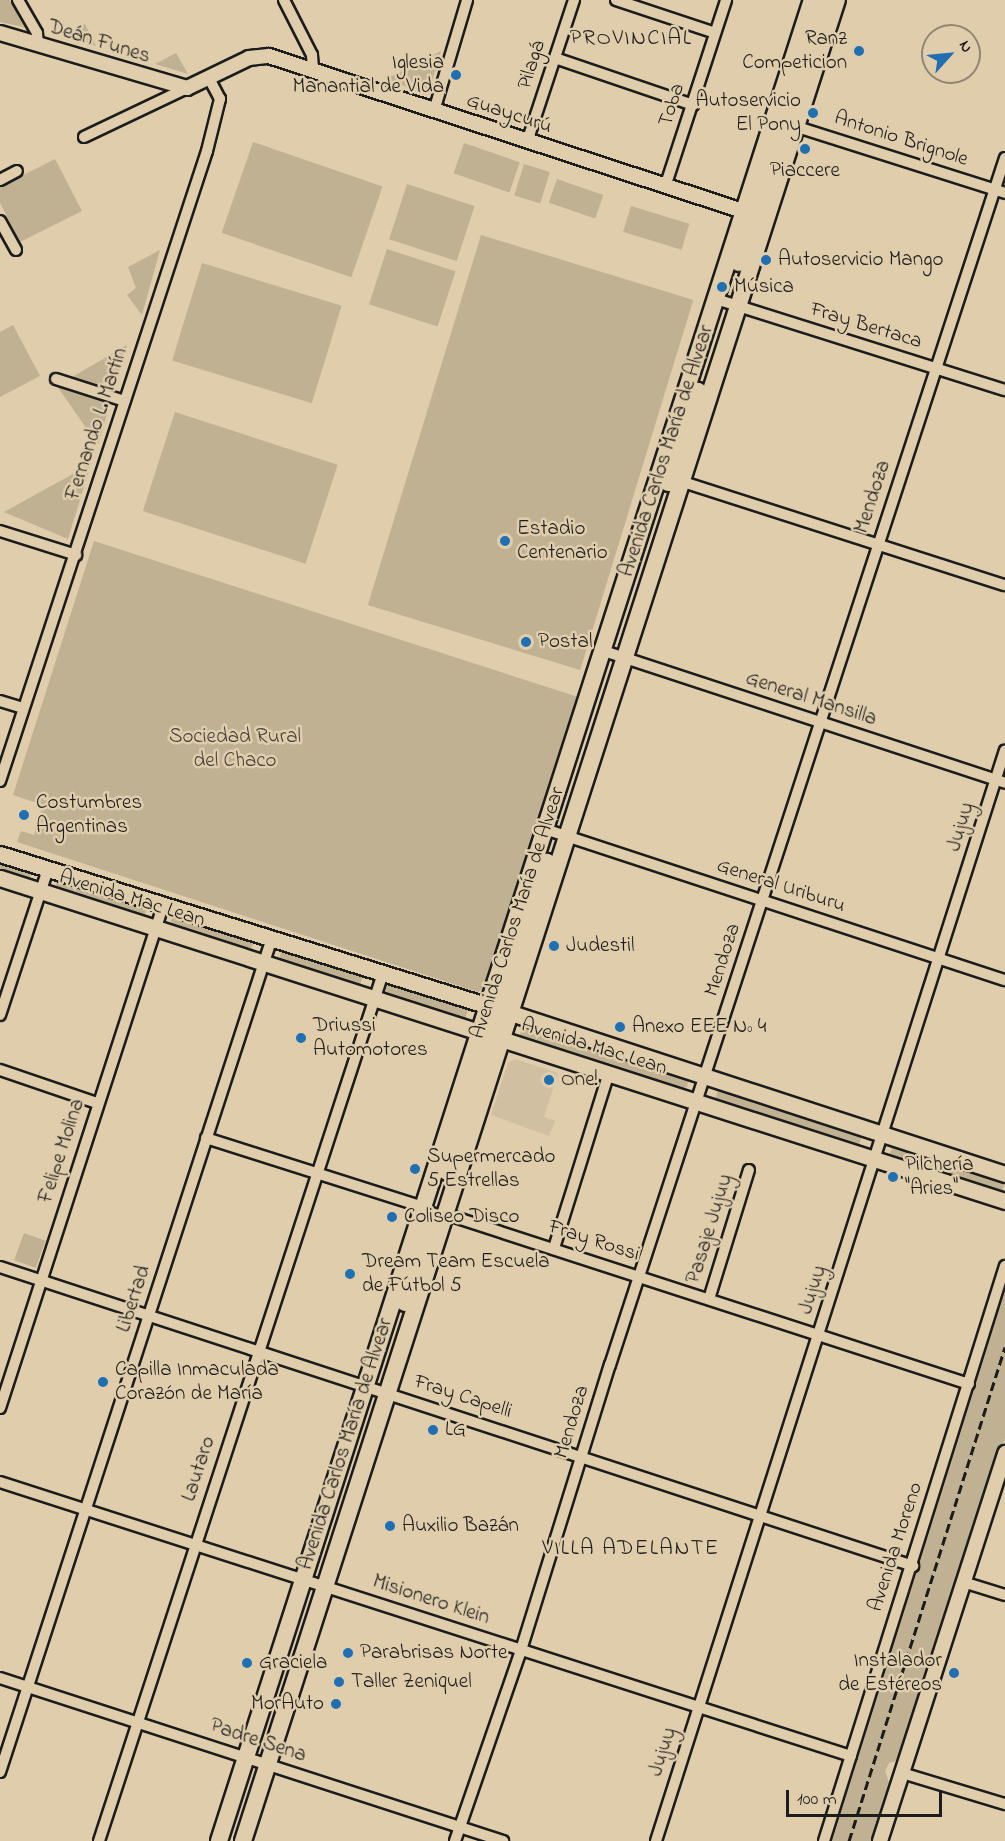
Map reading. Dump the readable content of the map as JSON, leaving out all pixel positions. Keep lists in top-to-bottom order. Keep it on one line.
{"streets":{"main road":["Avenida Carlos María de Alvear","Avenida Mac Lean"],"street":["Deán Funes","Pilagá","Toba","Guaycurú","Antonio Brignole","Fray Bertaca","Fernando L. Martín","Mendoza","General Mansilla","Jujuy","General Uriburu","Felipe Molina","Pasaje Jujuy","Fray Rossi","Libertad","Fray Capelli","Lautaro","Avenida Moreno","Misionero Klein","Padre Sena"]},"crossings":[["Deán Funes","Guaycurú"],["Pilagá","Guaycurú"],["Toba","Guaycurú"],["Guaycurú","Fernando L. Martín"],["Guaycurú","Avenida Carlos María de Alvear"],["Antonio Brignole","Avenida Carlos María de Alvear"],["Antonio Brignole","Mendoza"],["Fray Bertaca","Avenida Carlos María de Alvear"],["Fray Bertaca","Mendoza"],["Avenida Carlos María de Alvear","General Mansilla"],["Avenida Carlos María de Alvear","General Uriburu"],["Avenida Carlos María de Alvear","Avenida Mac Lean"],["Avenida Carlos María de Alvear","Fray Rossi"],["Avenida Carlos María de Alvear","Fray Capelli"],["Avenida Carlos María de Alvear","Misionero Klein"],["Avenida Carlos María de Alvear","Padre Sena"],["Mendoza","General Mansilla"],["Mendoza","General Uriburu"],["Mendoza","Avenida Mac Lean"],["Mendoza","Fray Rossi"],["Mendoza","Fray Capelli"],["Mendoza","Misionero Klein"],["Mendoza","Padre Sena"],["General Mansilla","Jujuy"],["Jujuy","General Uriburu"],["Jujuy","Avenida Mac Lean"],["Jujuy","Fray Rossi"],["Jujuy","Fray Capelli"],["Jujuy","Misionero Klein"],["Avenida Mac Lean","Felipe Molina"],["Avenida Mac Lean","Libertad"],["Avenida Mac Lean","Lautaro"],["Felipe Molina","Fray Capelli"],["Pasaje Jujuy","Fray Rossi"],["Fray Rossi","Libertad"],["Fray Rossi","Lautaro"],["Fray Rossi","Avenida Moreno"],["Libertad","Fray Capelli"],["Libertad","Misionero Klein"],["Libertad","Padre Sena"],["Fray Capelli","Lautaro"],["Fray Capelli","Avenida Moreno"],["Lautaro","Misionero Klein"],["Lautaro","Padre Sena"],["Avenida Moreno","Misionero Klein"]],"districts":["PROVINCIAL","VILLA ADELANTE"],"parks":["Sociedad Rural del Chaco"],"places":["Ranz Competicion","Iglesia Manantial de Vida","Autoservicio El Pony","Piaccere","Autoservicio Mango","Música","Estadio Centenario","Postal","Costumbres Argentinas","Judestil","Anexo EEE Nº 4","Driussi Automotores","One!","Supermercado 5 Estrellas","Pilchería \"Aries\"","Coliseo Disco","Dream Team Escuela de Fútbol 5","Capilla Inmaculada Corazón de María","LG","Auxilio Bazán","Parabrisas Norte","Graciela","Instalador de Estéreos","Taller Zeniquel","MorAuto"],"scale_bar":"100 m","north":"top right"}
